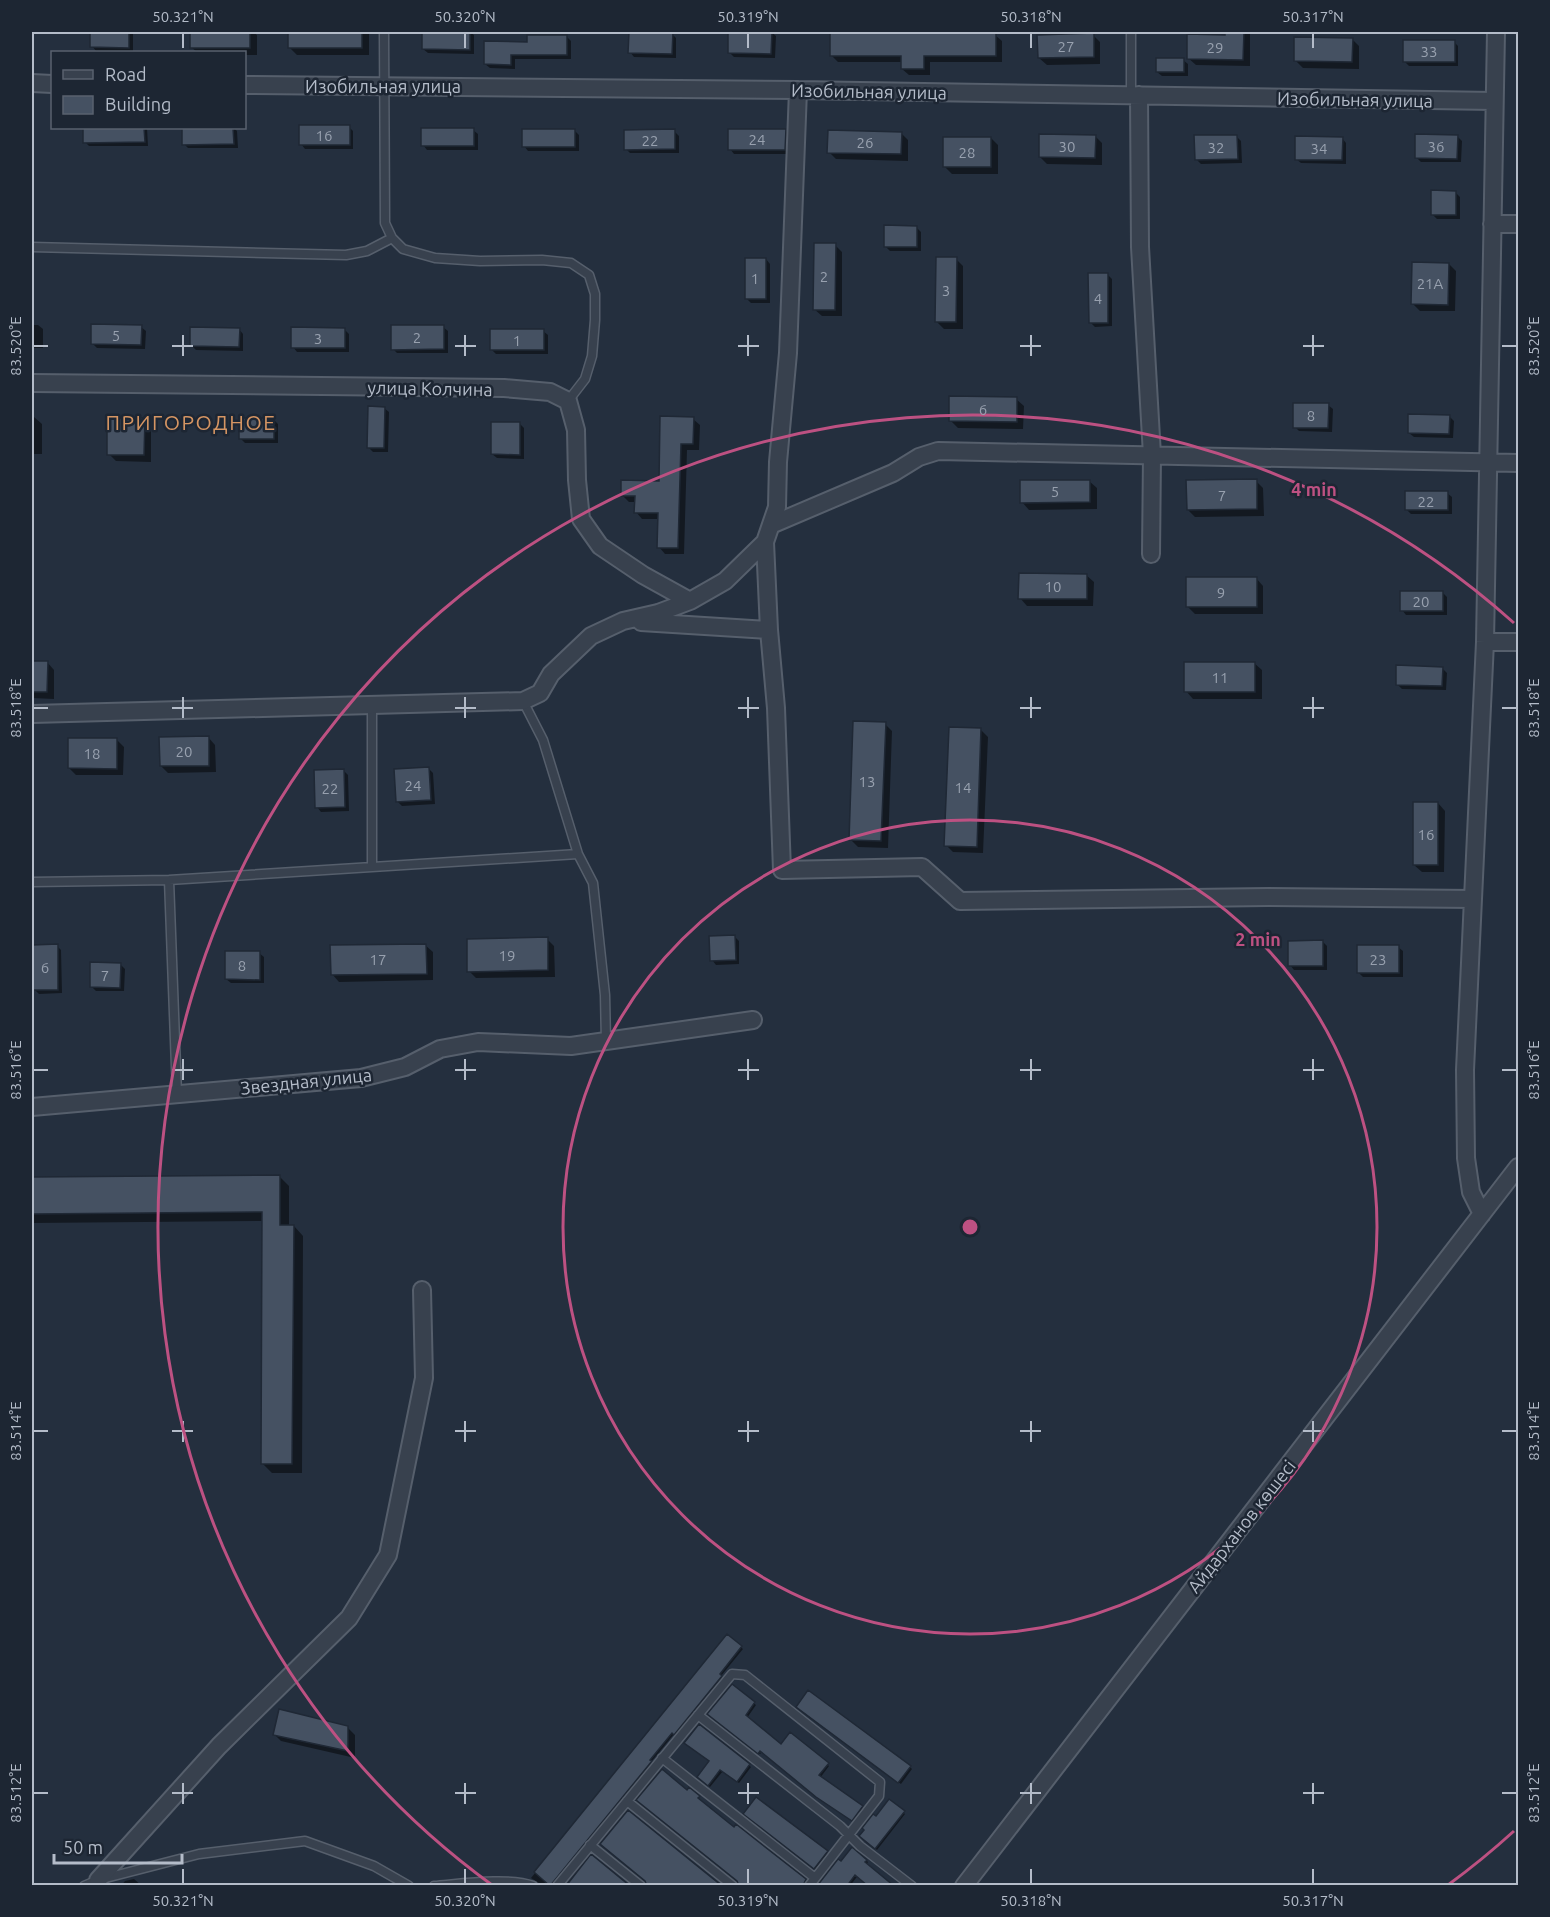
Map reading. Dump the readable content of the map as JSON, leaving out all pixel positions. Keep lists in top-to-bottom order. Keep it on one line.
{"streets":{"street":["Изобильная улица","улица Колчина","Звездная улица","Айдарханов көшесі"]},"districts":["ПРИГОРОДНОЕ"],"house_numbers":["27","29","33","16","24","22","26","30","36","32","34","28","2","1","21А","3","4","5","2","3","1","6","8","5","7","22","10","9","20","11","20","18","13","24","14","22","16","19","17","23","8","6","7"],"legend":["Road","Building"],"scale_bar":"50 m","coordinates":["50.321°N","50.320°N","50.319°N","50.318°N","50.317°N","83.520°E","83.518°E","83.516°E","83.514°E","83.512°E"],"rings":["4 min","2 min"]}
